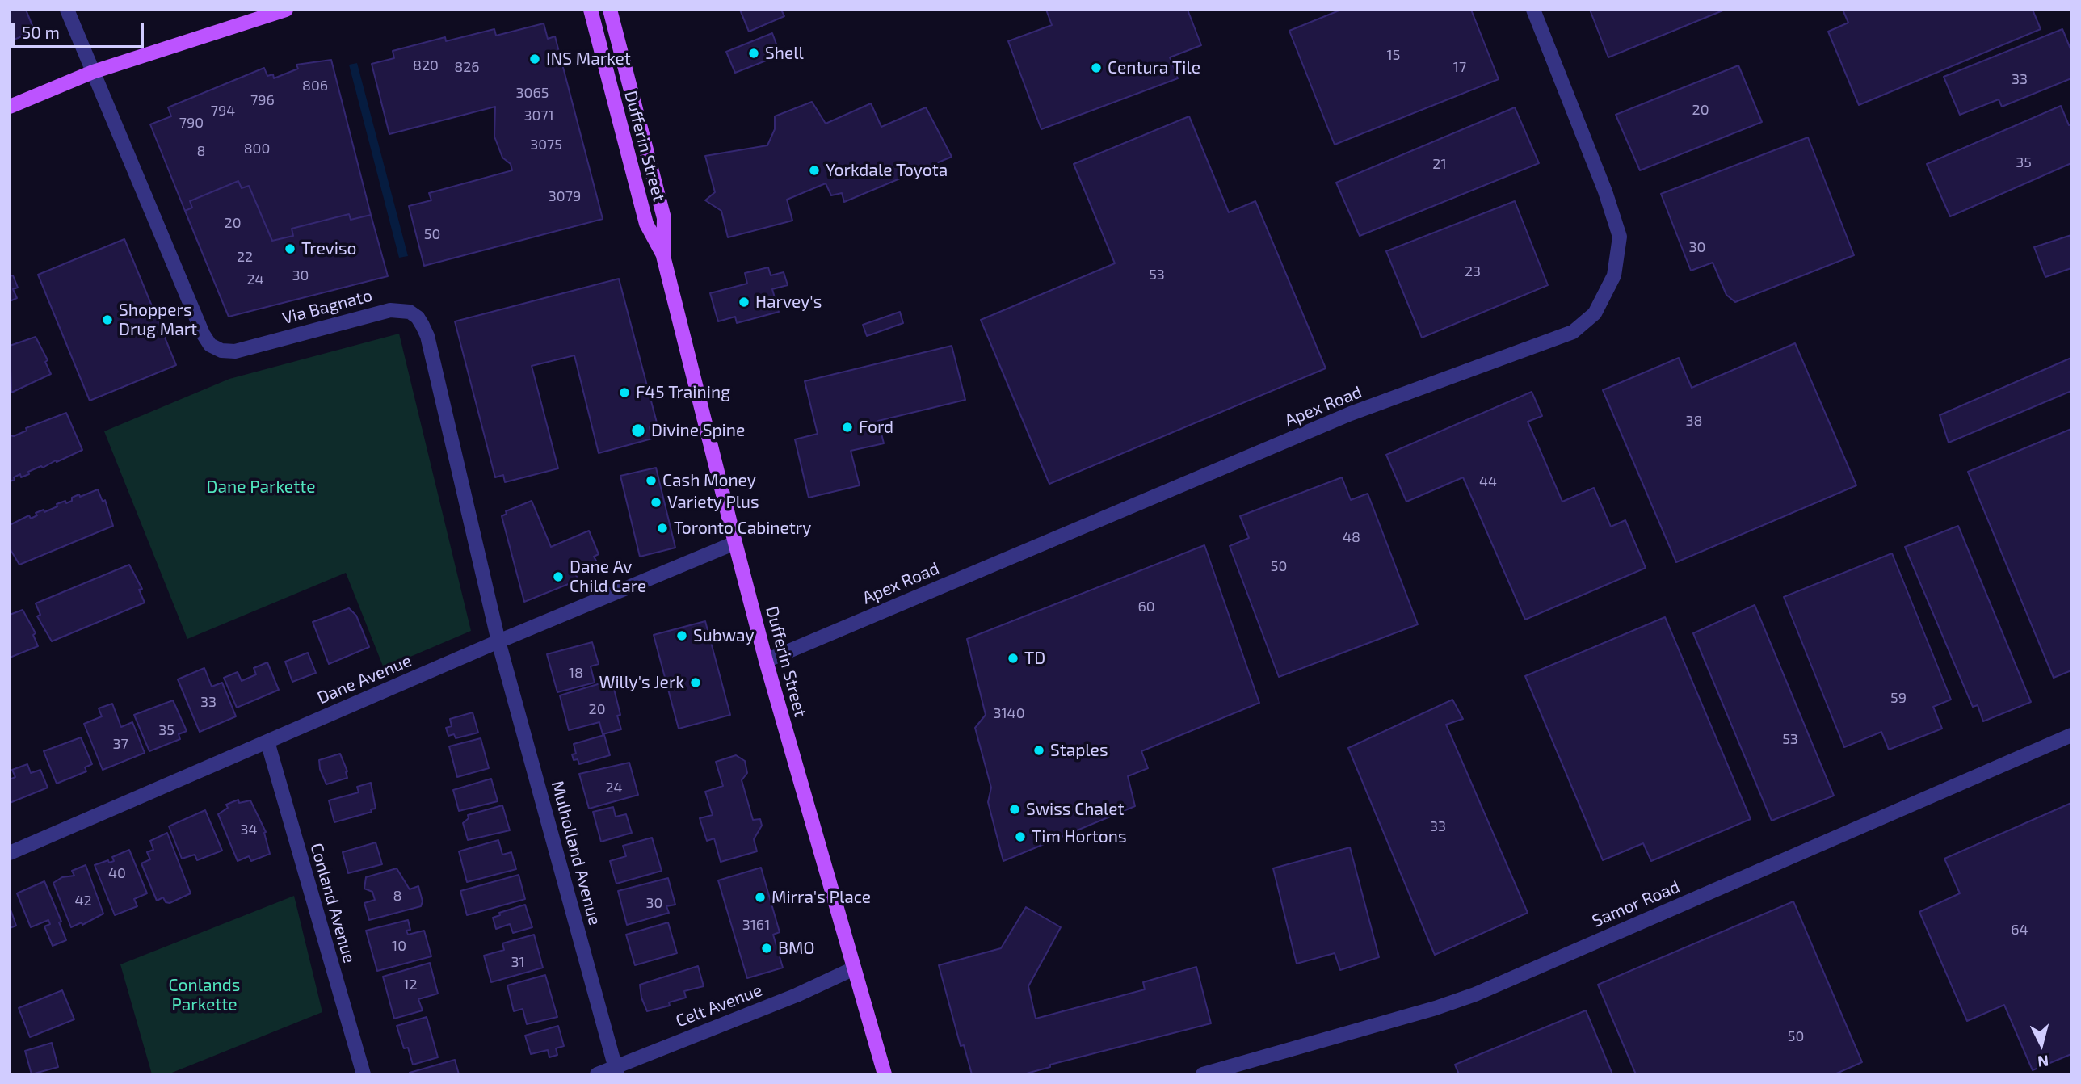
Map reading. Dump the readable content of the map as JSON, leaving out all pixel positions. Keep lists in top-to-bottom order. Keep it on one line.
{"streets":{"main road":["Dufferin Street"],"street":["Via Bagnato","Apex Road","Dane Avenue","Mulholland Avenue","Conland Avenue","Samor Road","Celt Avenue"]},"crossings":[["Dufferin Street","Apex Road"],["Dufferin Street","Dane Avenue"],["Dufferin Street","Celt Avenue"],["Via Bagnato","Dane Avenue"],["Via Bagnato","Mulholland Avenue"],["Dane Avenue","Mulholland Avenue"],["Dane Avenue","Conland Avenue"],["Mulholland Avenue","Celt Avenue"]],"parks":["Dane Parkette","Conlands Parkette"],"places":["Shell","INS Market","Centura Tile","Yorkdale Toyota","Treviso","Harvey's","Shoppers Drug Mart","F45 Training","Ford","Divine Spine","Cash Money","Variety Plus","Toronto Cabinetry","Dane Av Child Care","Subway","TD","Willy's Jerk","Staples","Swiss Chalet","Tim Hortons","Mirra's Place","BMO"],"house_numbers":["15","820","826","17","33","806","3065","796","20","794","3071","790","3075","800","8","35","21","3079","20","50","30","22","23","53","30","24","38","44","48","50","60","18","59","33","20","3140","35","53","37","24","33","34","40","8","42","30","3161","64","10","31","12","50"],"scale_bar":"50 m","north":"bottom"}
